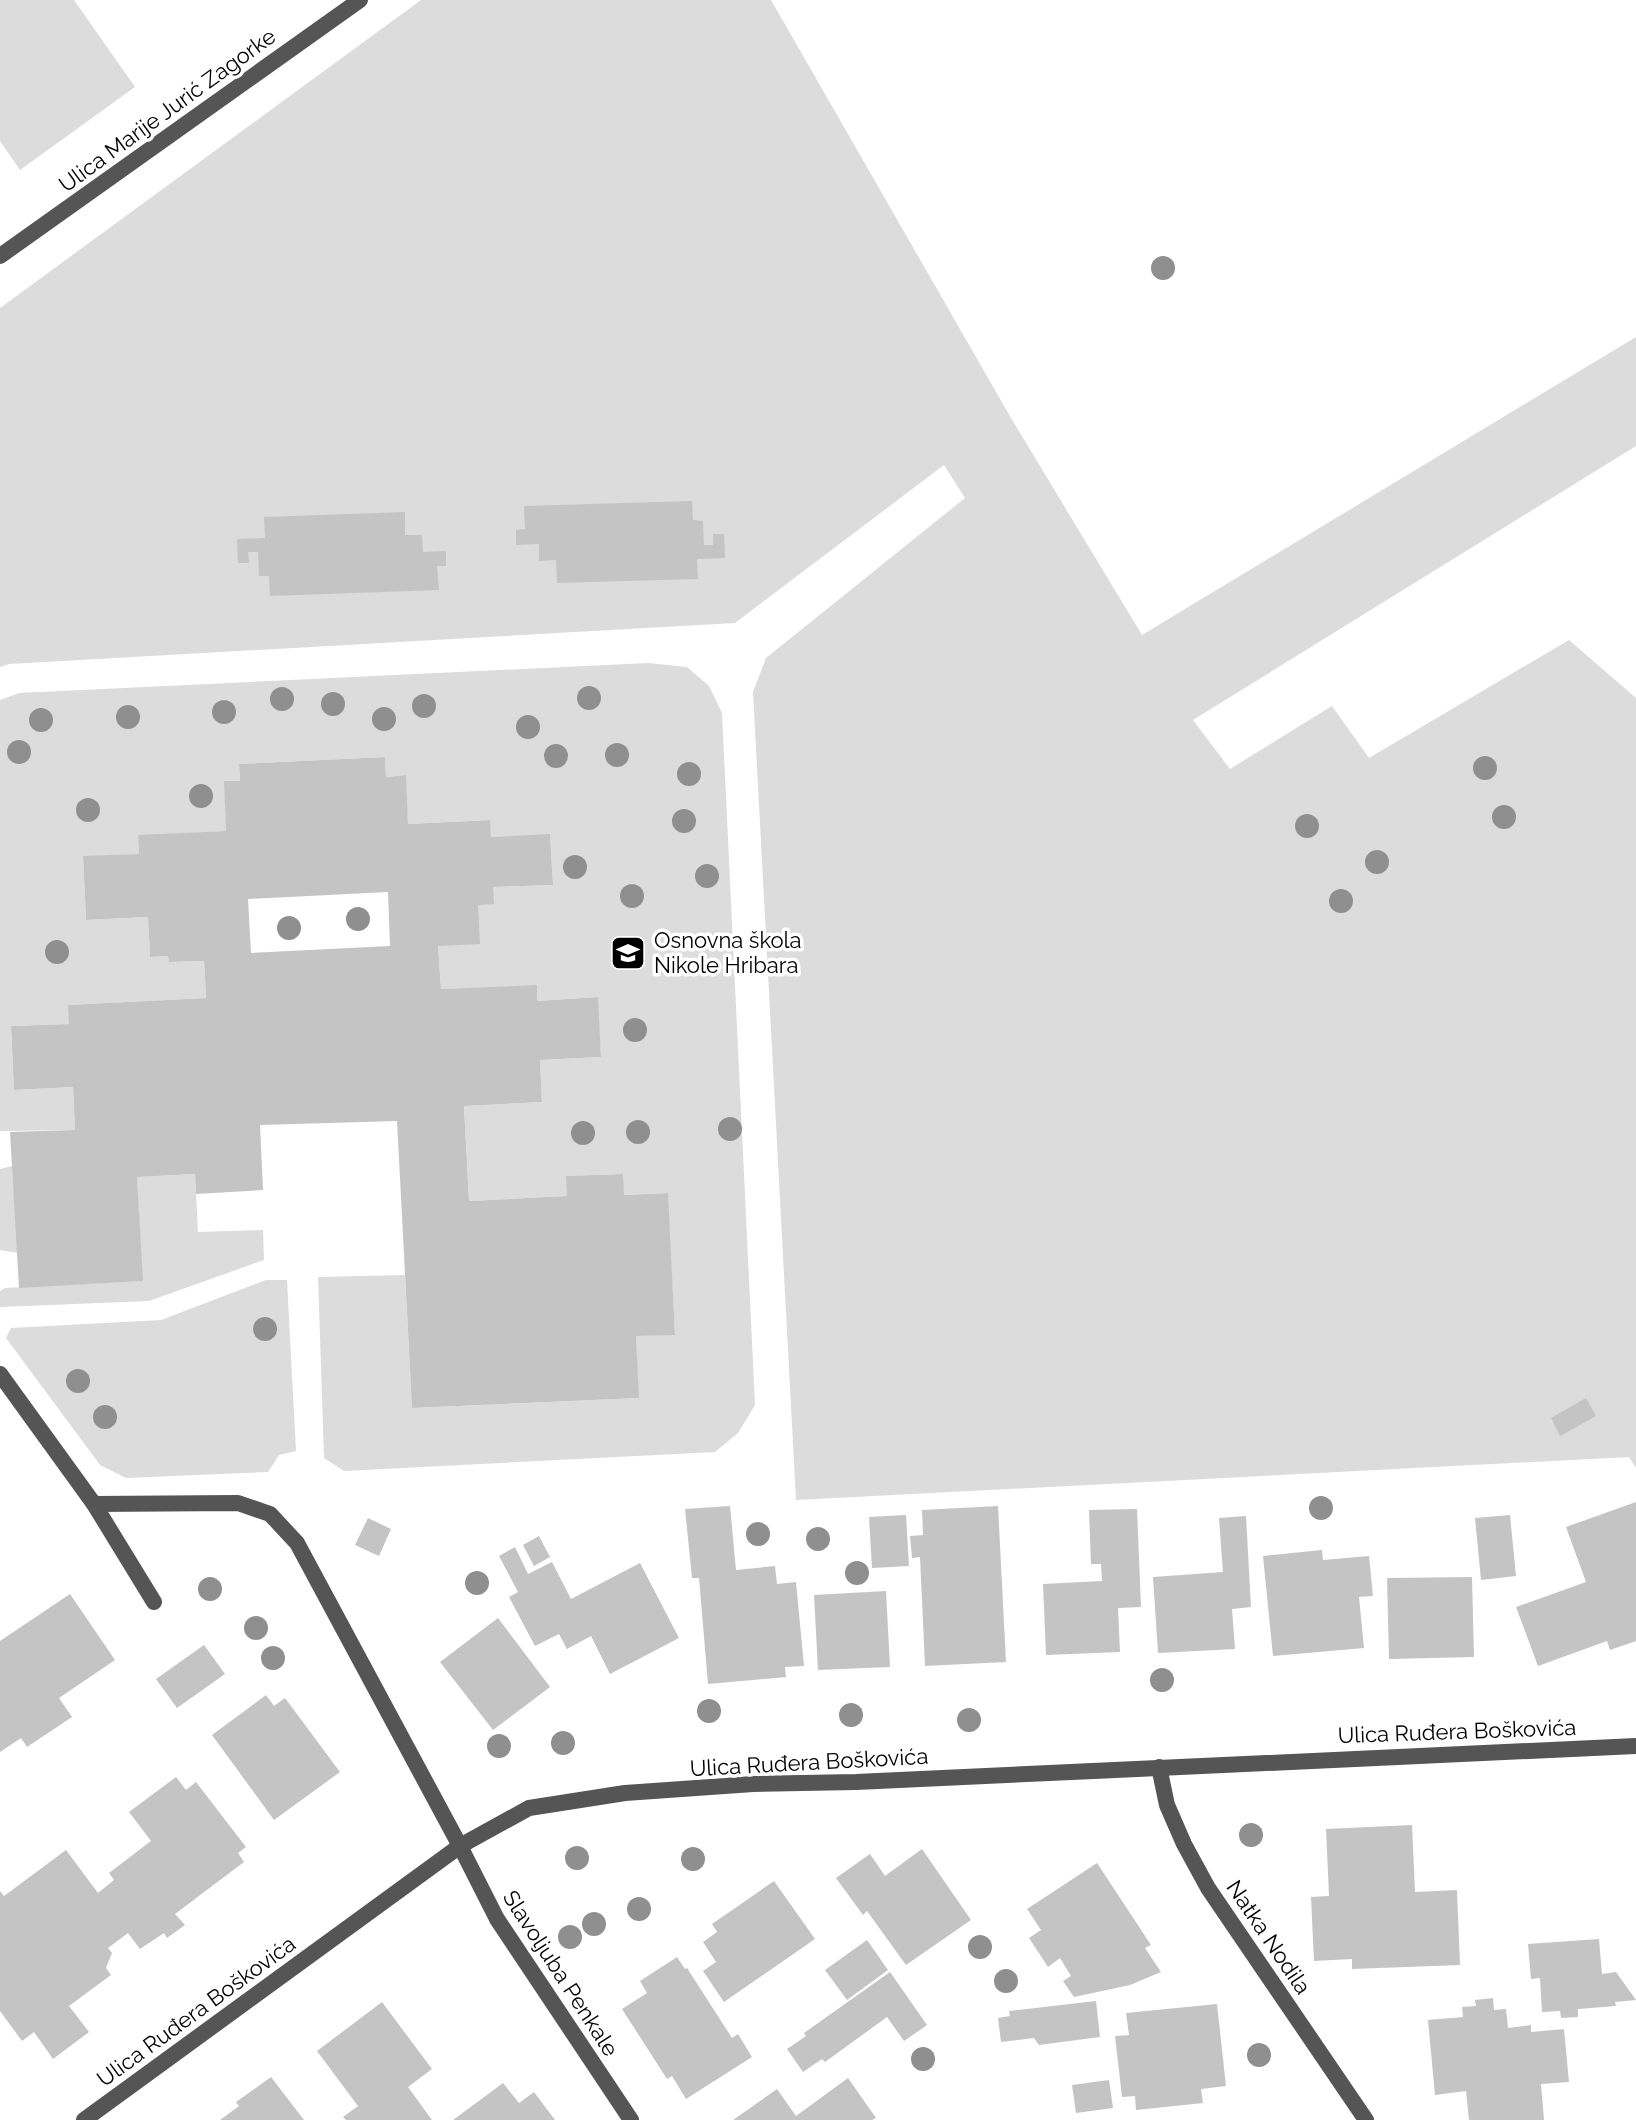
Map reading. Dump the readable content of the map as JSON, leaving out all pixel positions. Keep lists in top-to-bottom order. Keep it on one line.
{"streets":{"street":["Ulica Marije Jurić Zagorke","Ulica Ruđera Boškovića","Natka Nodila","Slavoljuba Penkale"]},"crossings":[["Ulica Ruđera Boškovića","Natka Nodila"],["Ulica Ruđera Boškovića","Slavoljuba Penkale"]],"places":{"school or university":["Osnovna škola Nikole Hribara"]}}
